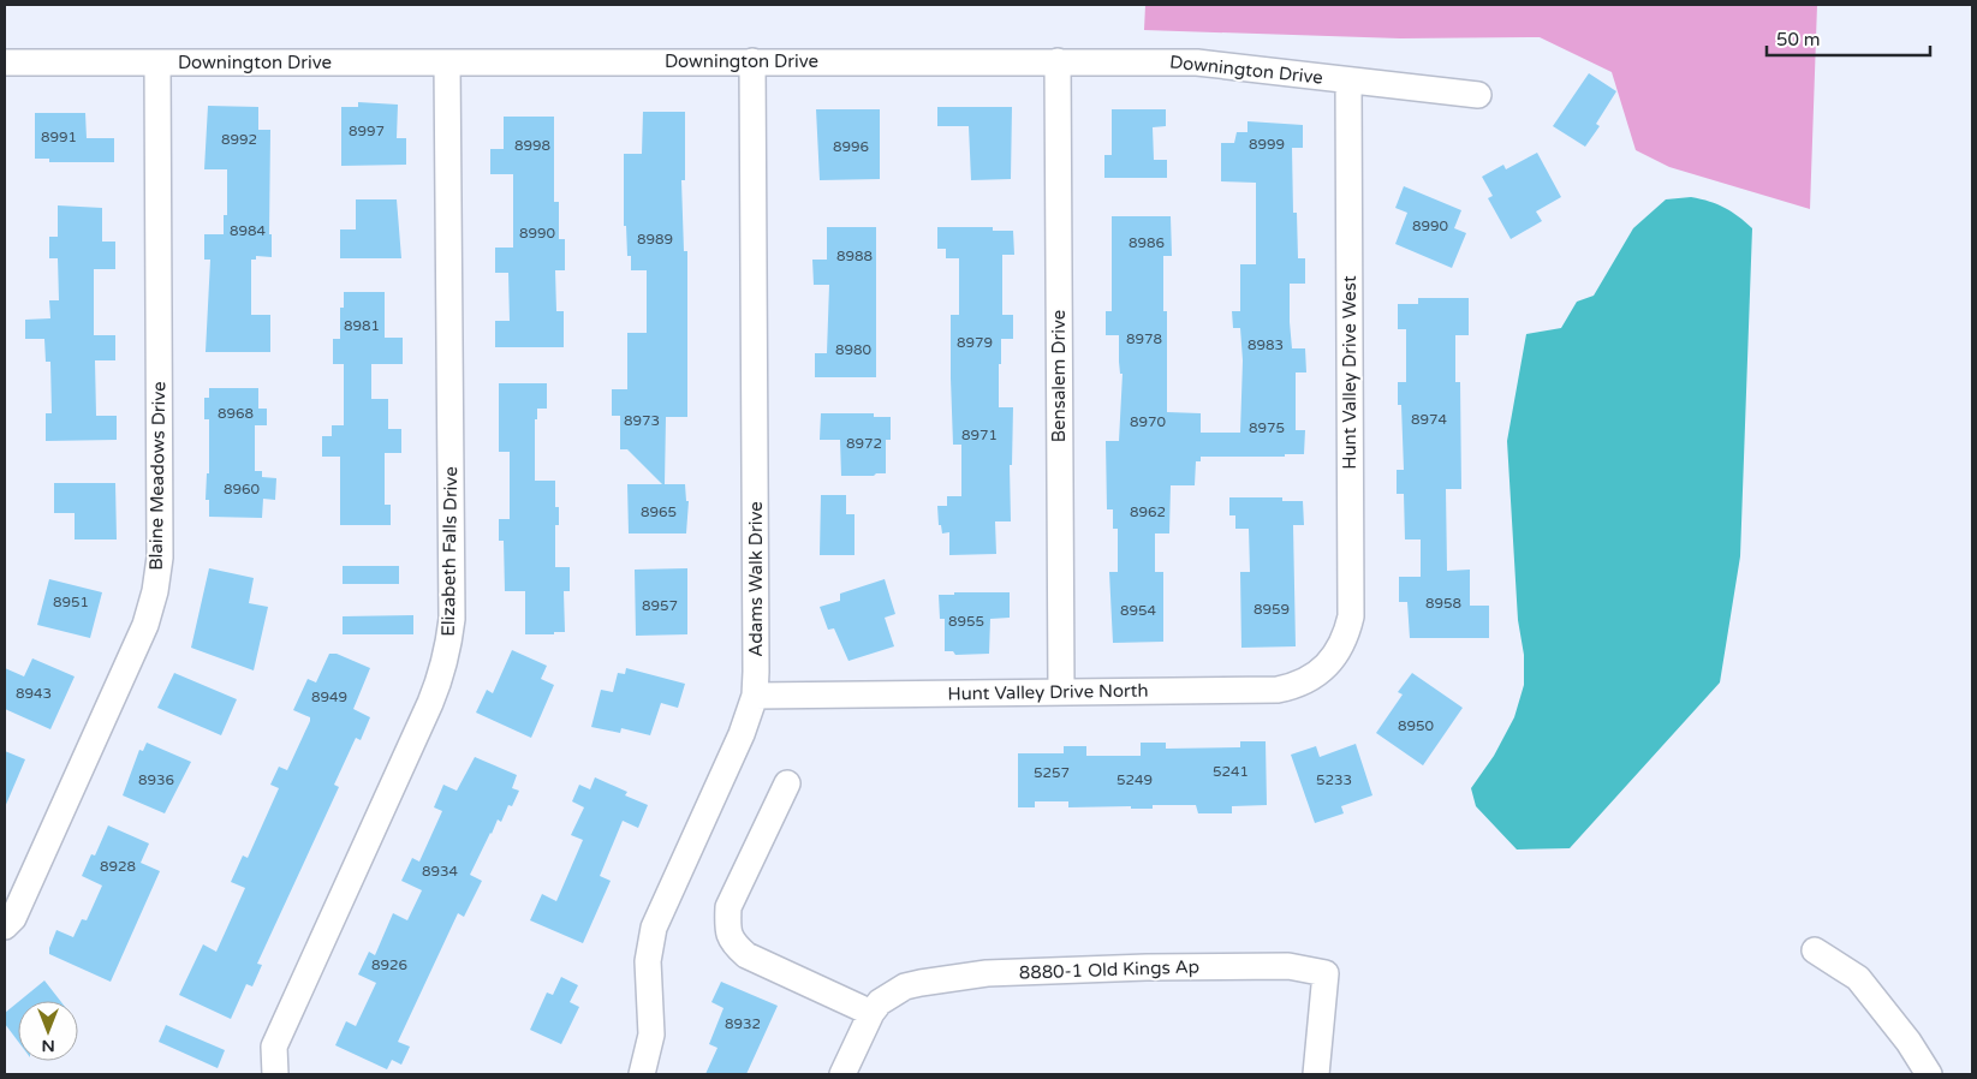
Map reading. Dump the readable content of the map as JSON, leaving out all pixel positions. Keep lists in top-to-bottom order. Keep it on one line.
{"streets":{"street":["Downington Drive","Hunt Valley Drive West","Bensalem Drive","Blaine Meadows Drive","Elizabeth Falls Drive","Adams Walk Drive","Hunt Valley Drive North","8880-1 Old Kings Ap"]},"crossings":[["Downington Drive","Hunt Valley Drive West"],["Downington Drive","Bensalem Drive"],["Downington Drive","Blaine Meadows Drive"],["Downington Drive","Elizabeth Falls Drive"],["Downington Drive","Adams Walk Drive"],["Hunt Valley Drive West","Hunt Valley Drive North"],["Bensalem Drive","Hunt Valley Drive North"],["Adams Walk Drive","Hunt Valley Drive North"]],"house_numbers":["8997","8991","8992","8999","8998","8996","8990","8984","8990","8989","8986","8988","8981","8978","8979","8983","8980","8968","8974","8973","8970","8975","8971","8972","8960","8965","8962","8951","8958","8957","8959","8954","8955","8943","8949","8950","5241","5257","8936","5249","5233","8928","8934","8926","8932"],"scale_bar":"50 m","north":"bottom"}
